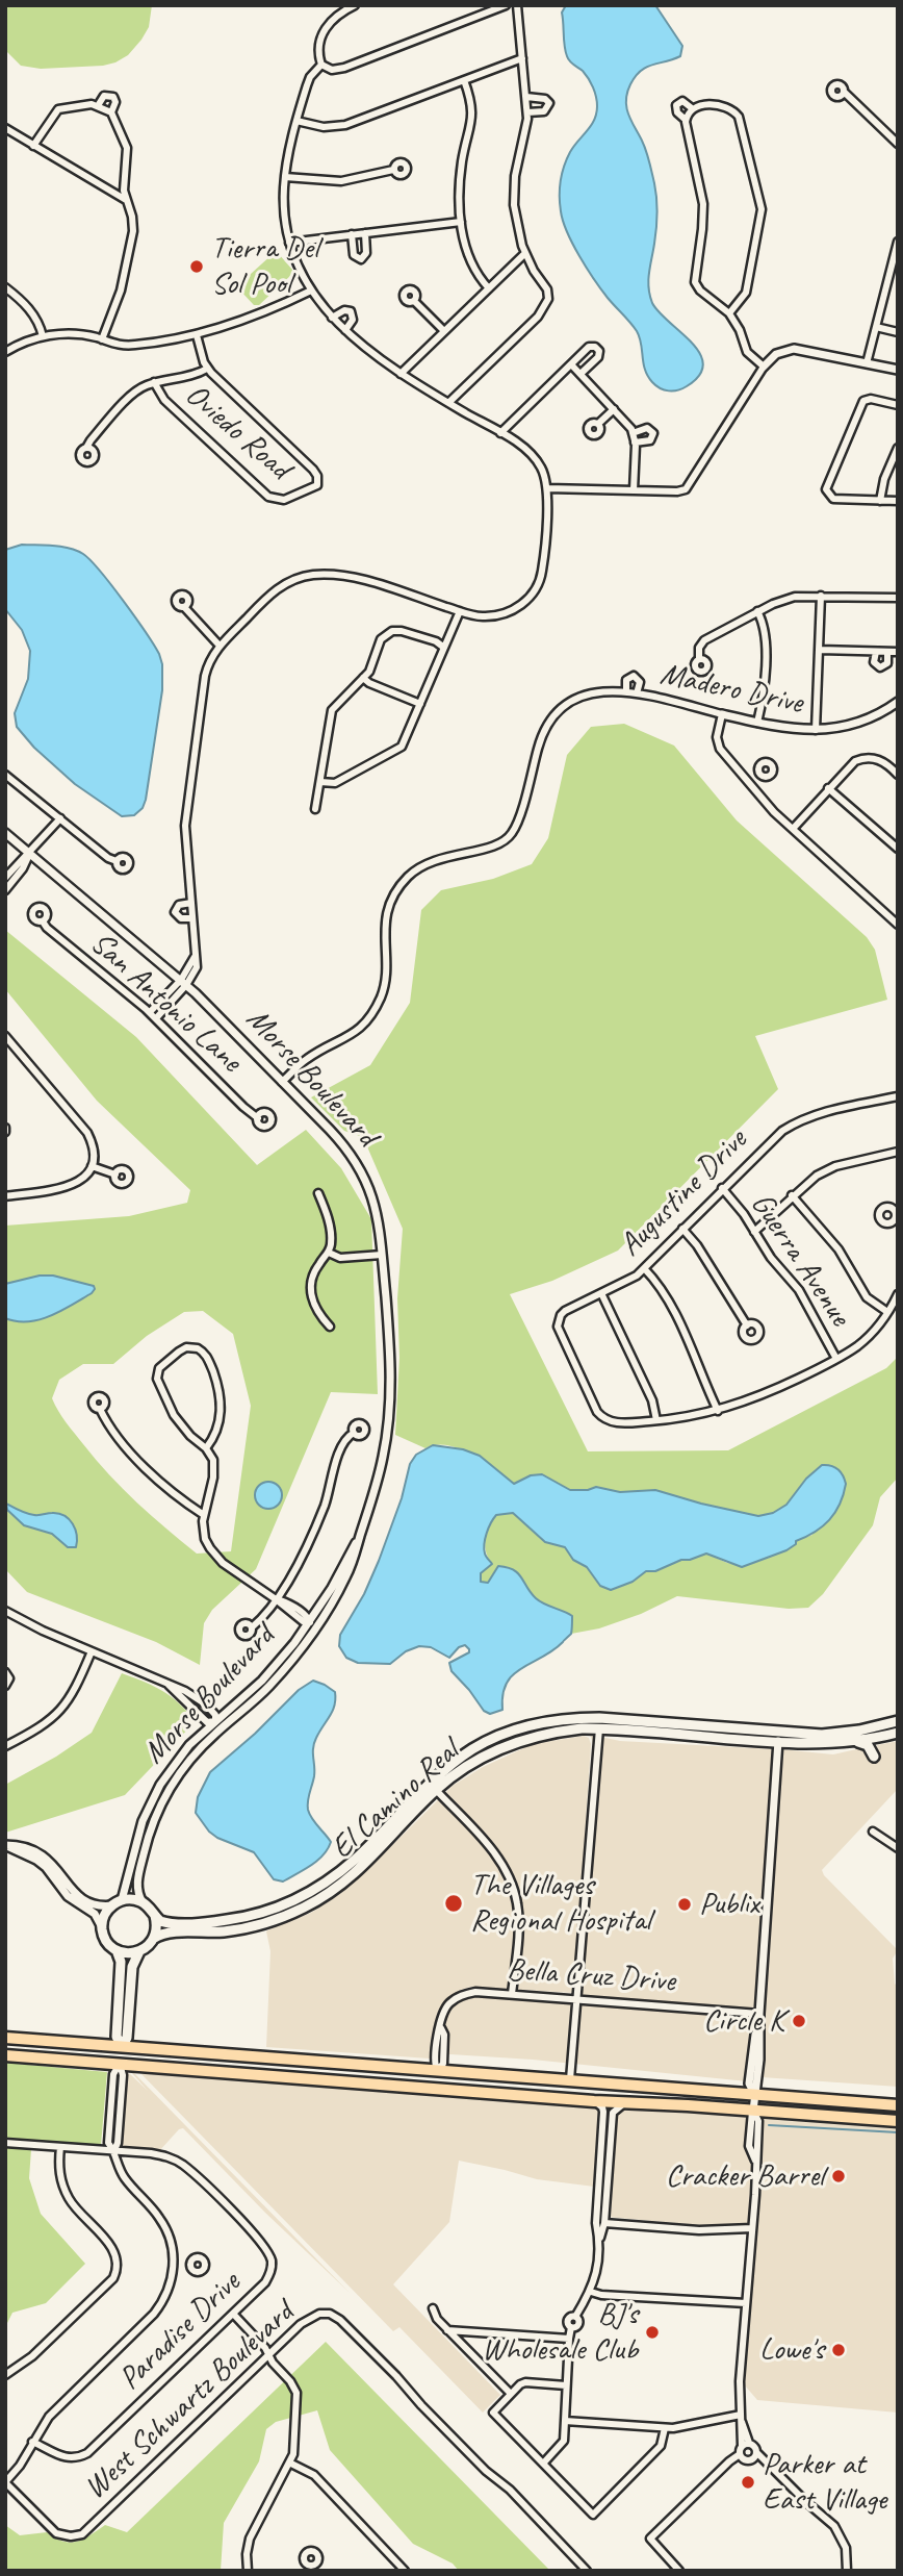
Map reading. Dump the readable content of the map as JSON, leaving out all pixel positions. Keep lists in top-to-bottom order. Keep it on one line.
{"streets":{"main road":["El Camino Real"],"street":["Oviedo Road","Madero Drive","San Antonio Lane","Morse Boulevard","Augustine Drive","Guerra Avenue","Bella Cruz Drive","Paradise Drive","West Schwartz Boulevard"]},"crossings":[["Madero Drive","Morse Boulevard"],["Morse Boulevard","El Camino Real"],["Augustine Drive","Guerra Avenue"]],"places":["Tierra Del Sol Pool","The Villages Regional Hospital","Publix","Circle K","Cracker Barrel","BJ's Wholesale Club","Lowe's","Parker at East Village"]}
